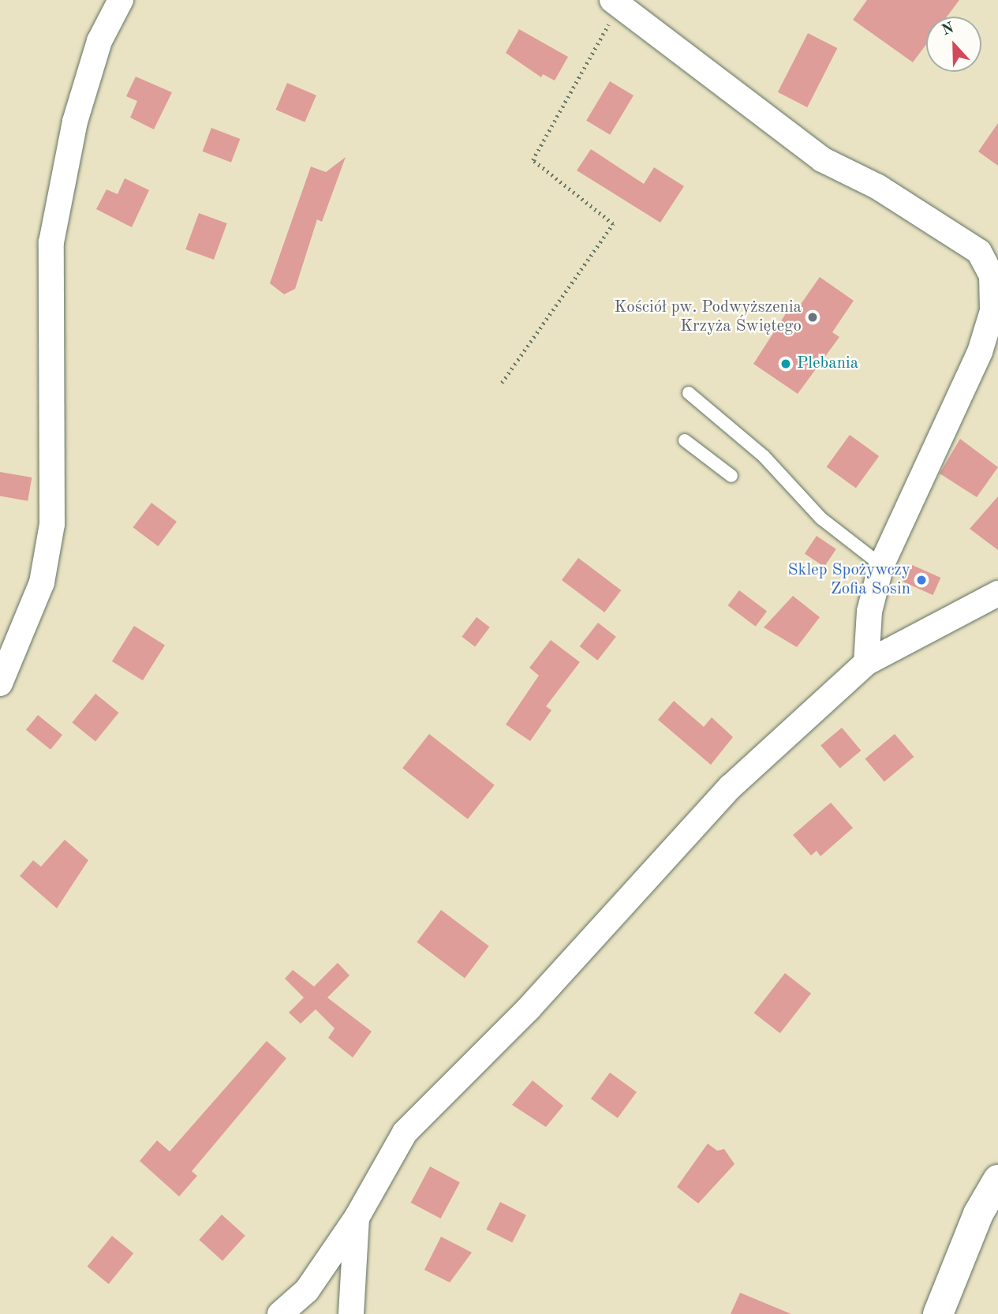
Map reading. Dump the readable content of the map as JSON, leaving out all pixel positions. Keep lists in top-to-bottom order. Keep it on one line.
{"places":["Kościół pw. Podwyższenia Krzyża Świętego","Plebania","Sklep Spożywczy Zofia Sosin"],"north":"top"}
